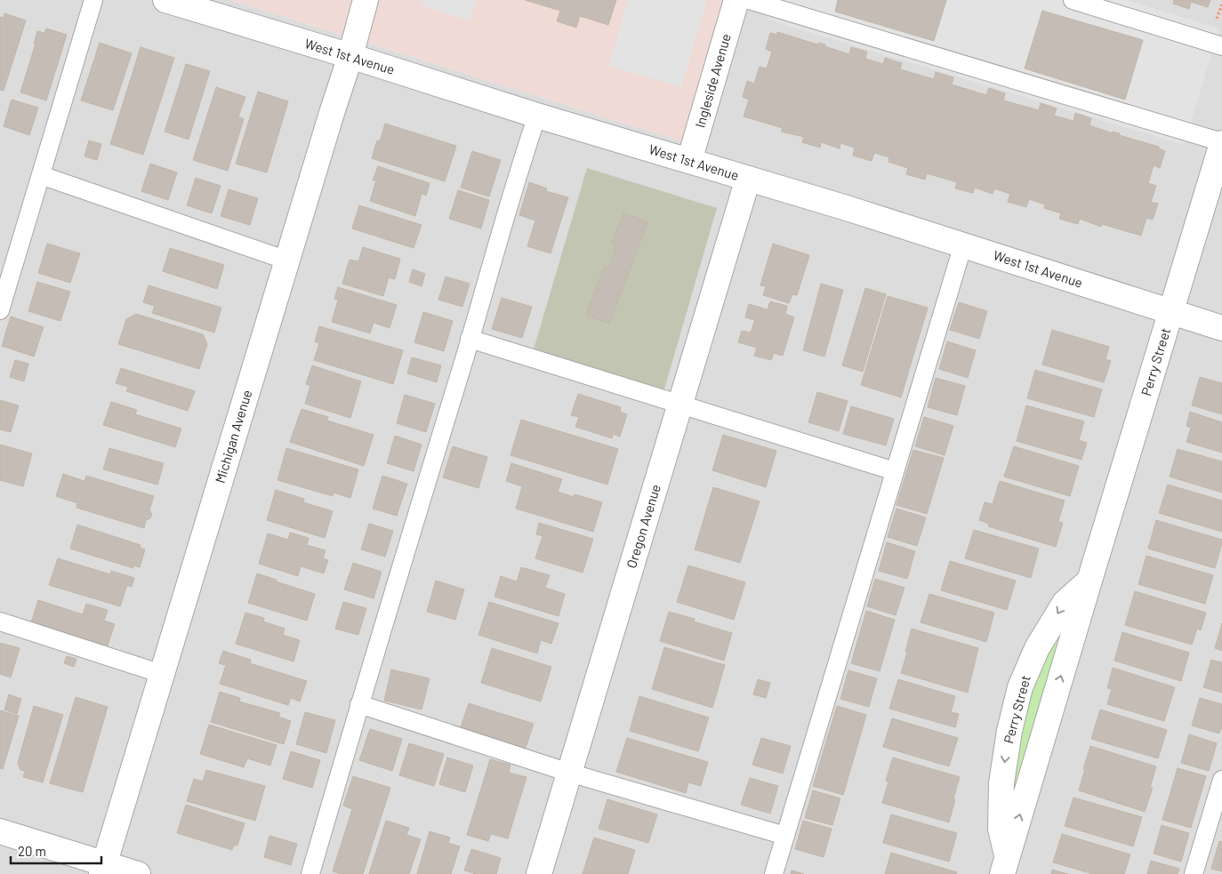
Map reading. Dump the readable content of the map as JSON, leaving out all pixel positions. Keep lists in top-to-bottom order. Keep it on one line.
{"streets":{"street":["West 1st Avenue","Ingleside Avenue","Perry Street","Michigan Avenue","Oregon Avenue"]},"crossings":[["West 1st Avenue","Ingleside Avenue"],["West 1st Avenue","Perry Street"],["West 1st Avenue","Michigan Avenue"],["West 1st Avenue","Oregon Avenue"]],"scale_bar":"20 m"}
